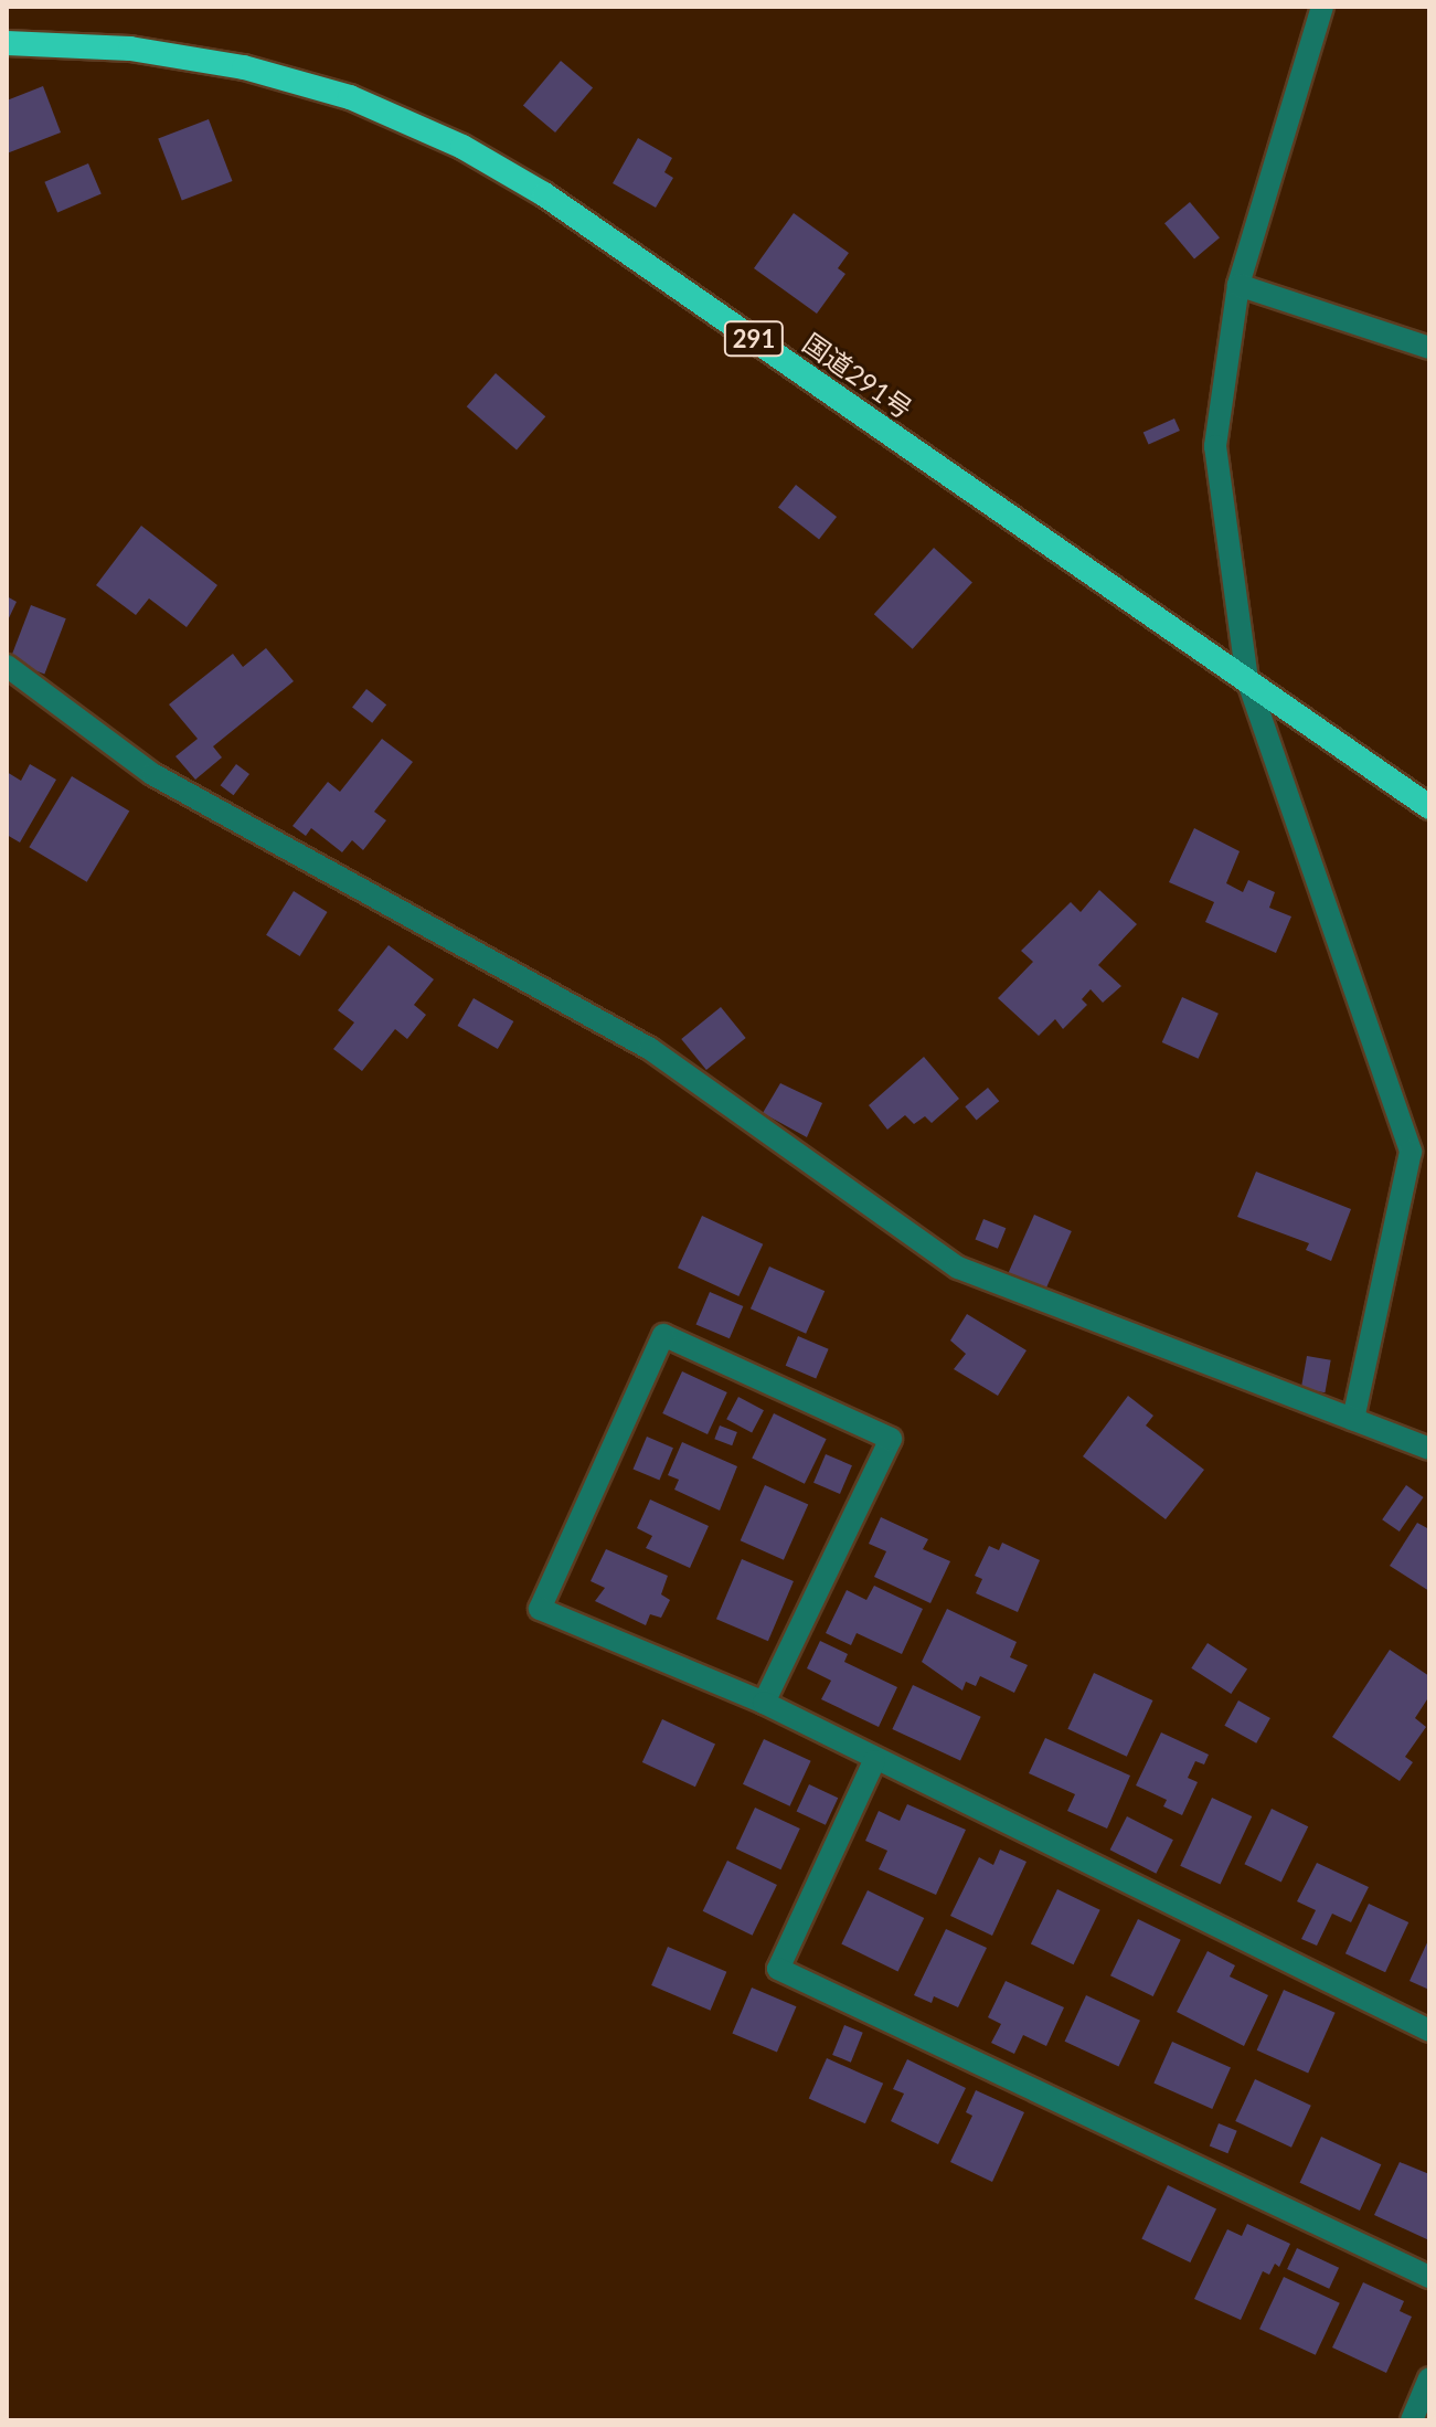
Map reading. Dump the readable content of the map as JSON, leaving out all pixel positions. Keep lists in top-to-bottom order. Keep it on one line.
{"streets":{"highway":["291","国道291号"]}}
